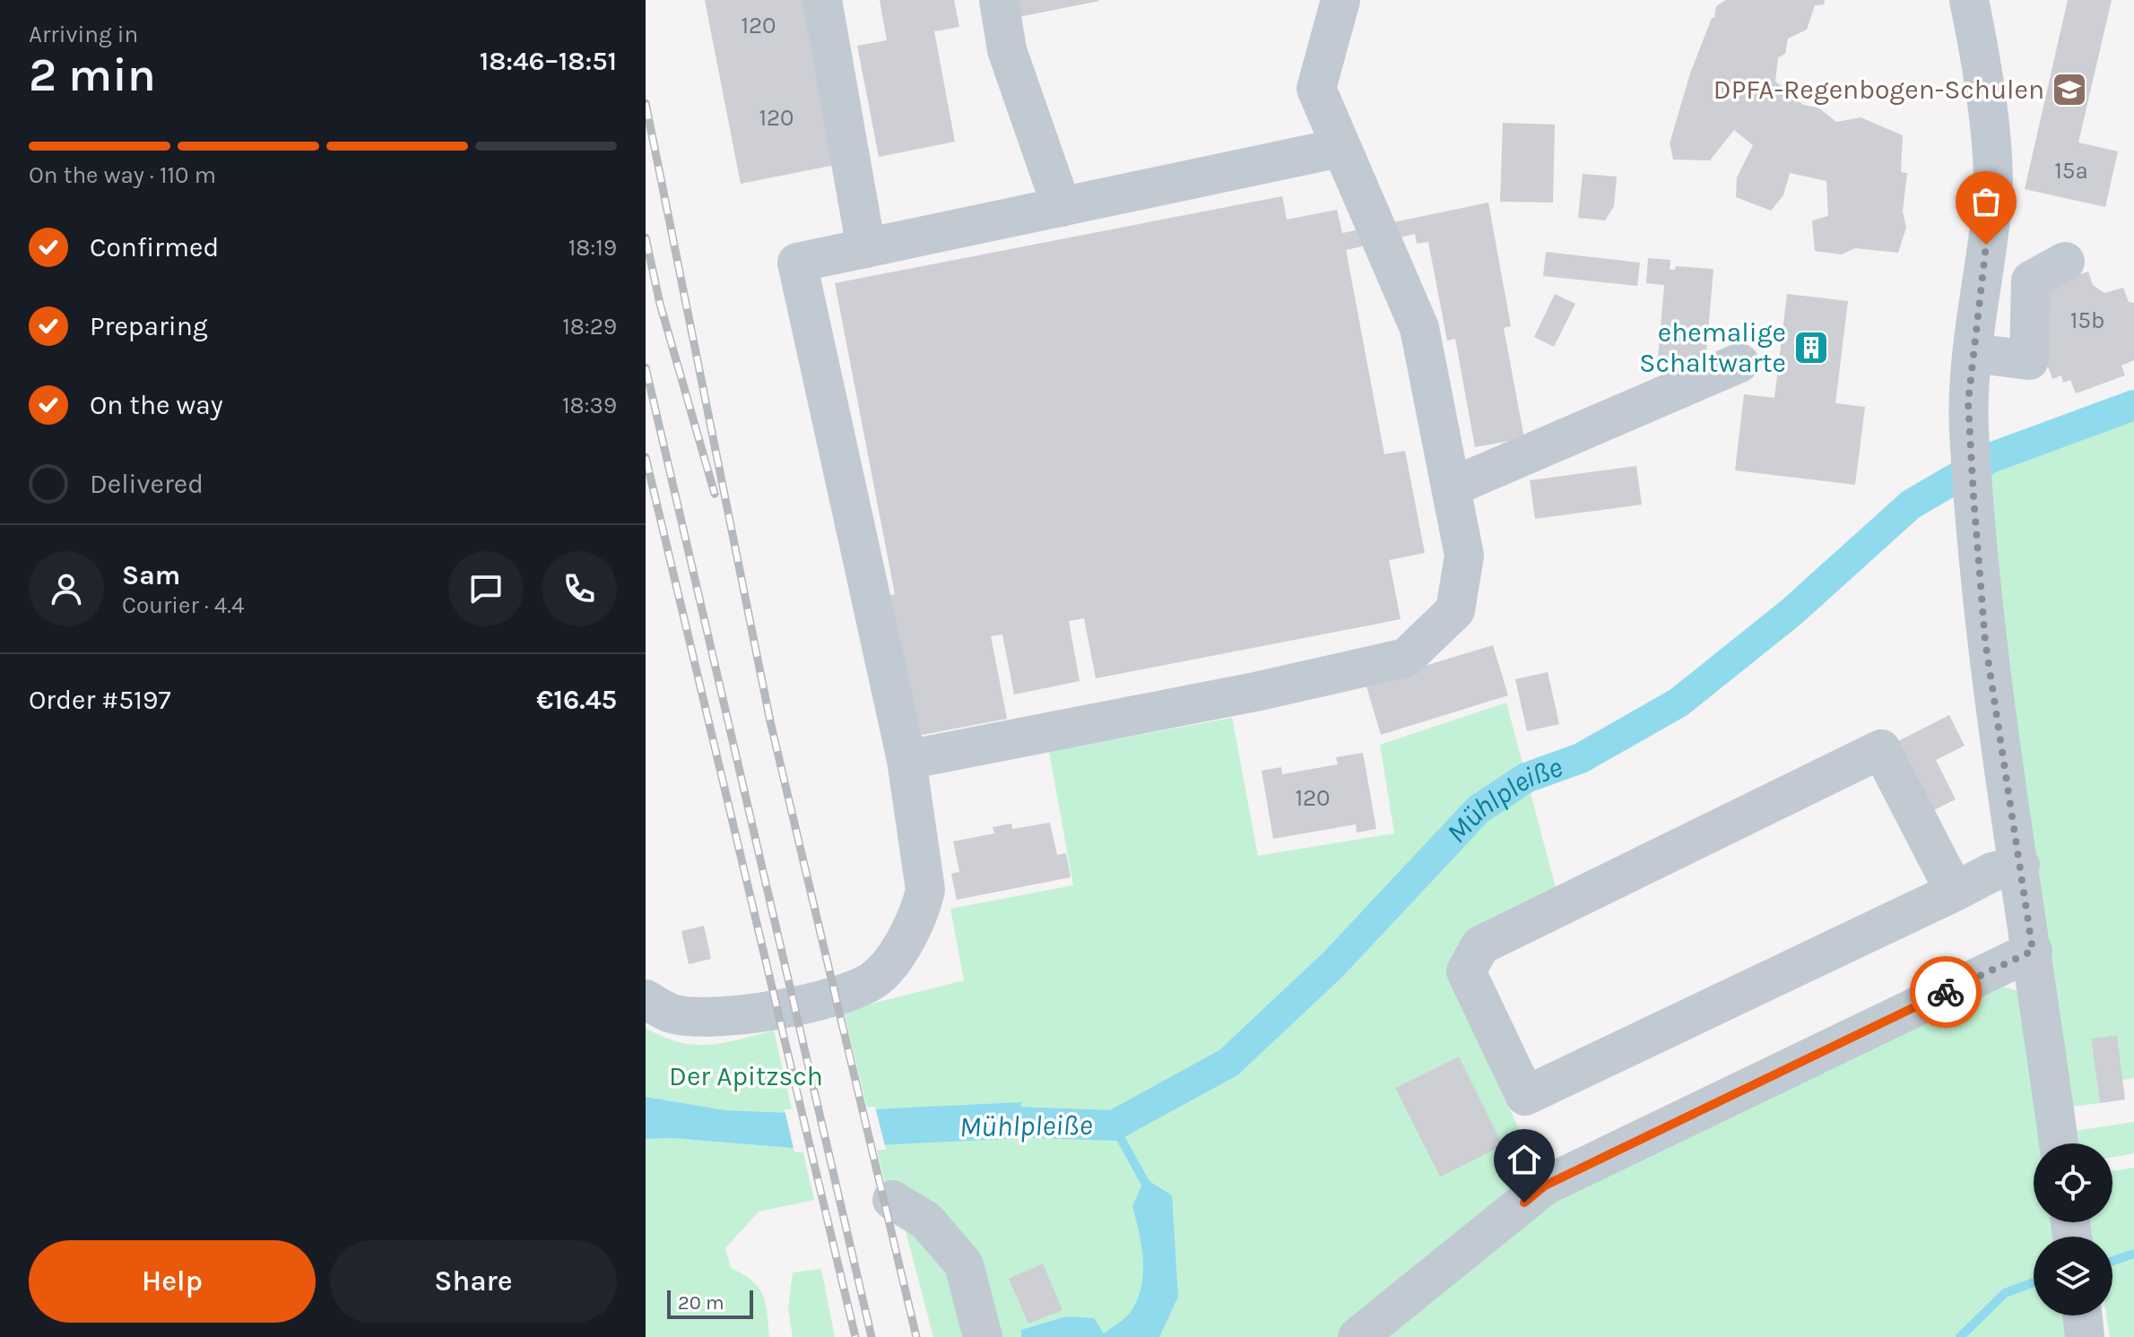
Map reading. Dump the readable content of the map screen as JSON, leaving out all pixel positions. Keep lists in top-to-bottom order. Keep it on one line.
{"water":["Mühlpleiße"],"parks":["Der Apitzsch"],"places":{"school or university":["DPFA-Regenbogen-Schulen"],"building":["ehemalige Schaltwarte"]},"house_numbers":["120","120","15a","15b","120"],"scale_bar":"20 m","page":{"heading":["2 min","Arriving in","18:46–18:51"],"panel":["Sam","Courier · 4.4","Order #5197","€16.45"],"bar":"On the way · 110 m","list":[["Confirmed","18:19"],["Preparing","18:29"],["On the way","18:39"],"Delivered"],"buttons":["Help","Share"],"scale":"20 m"}}
